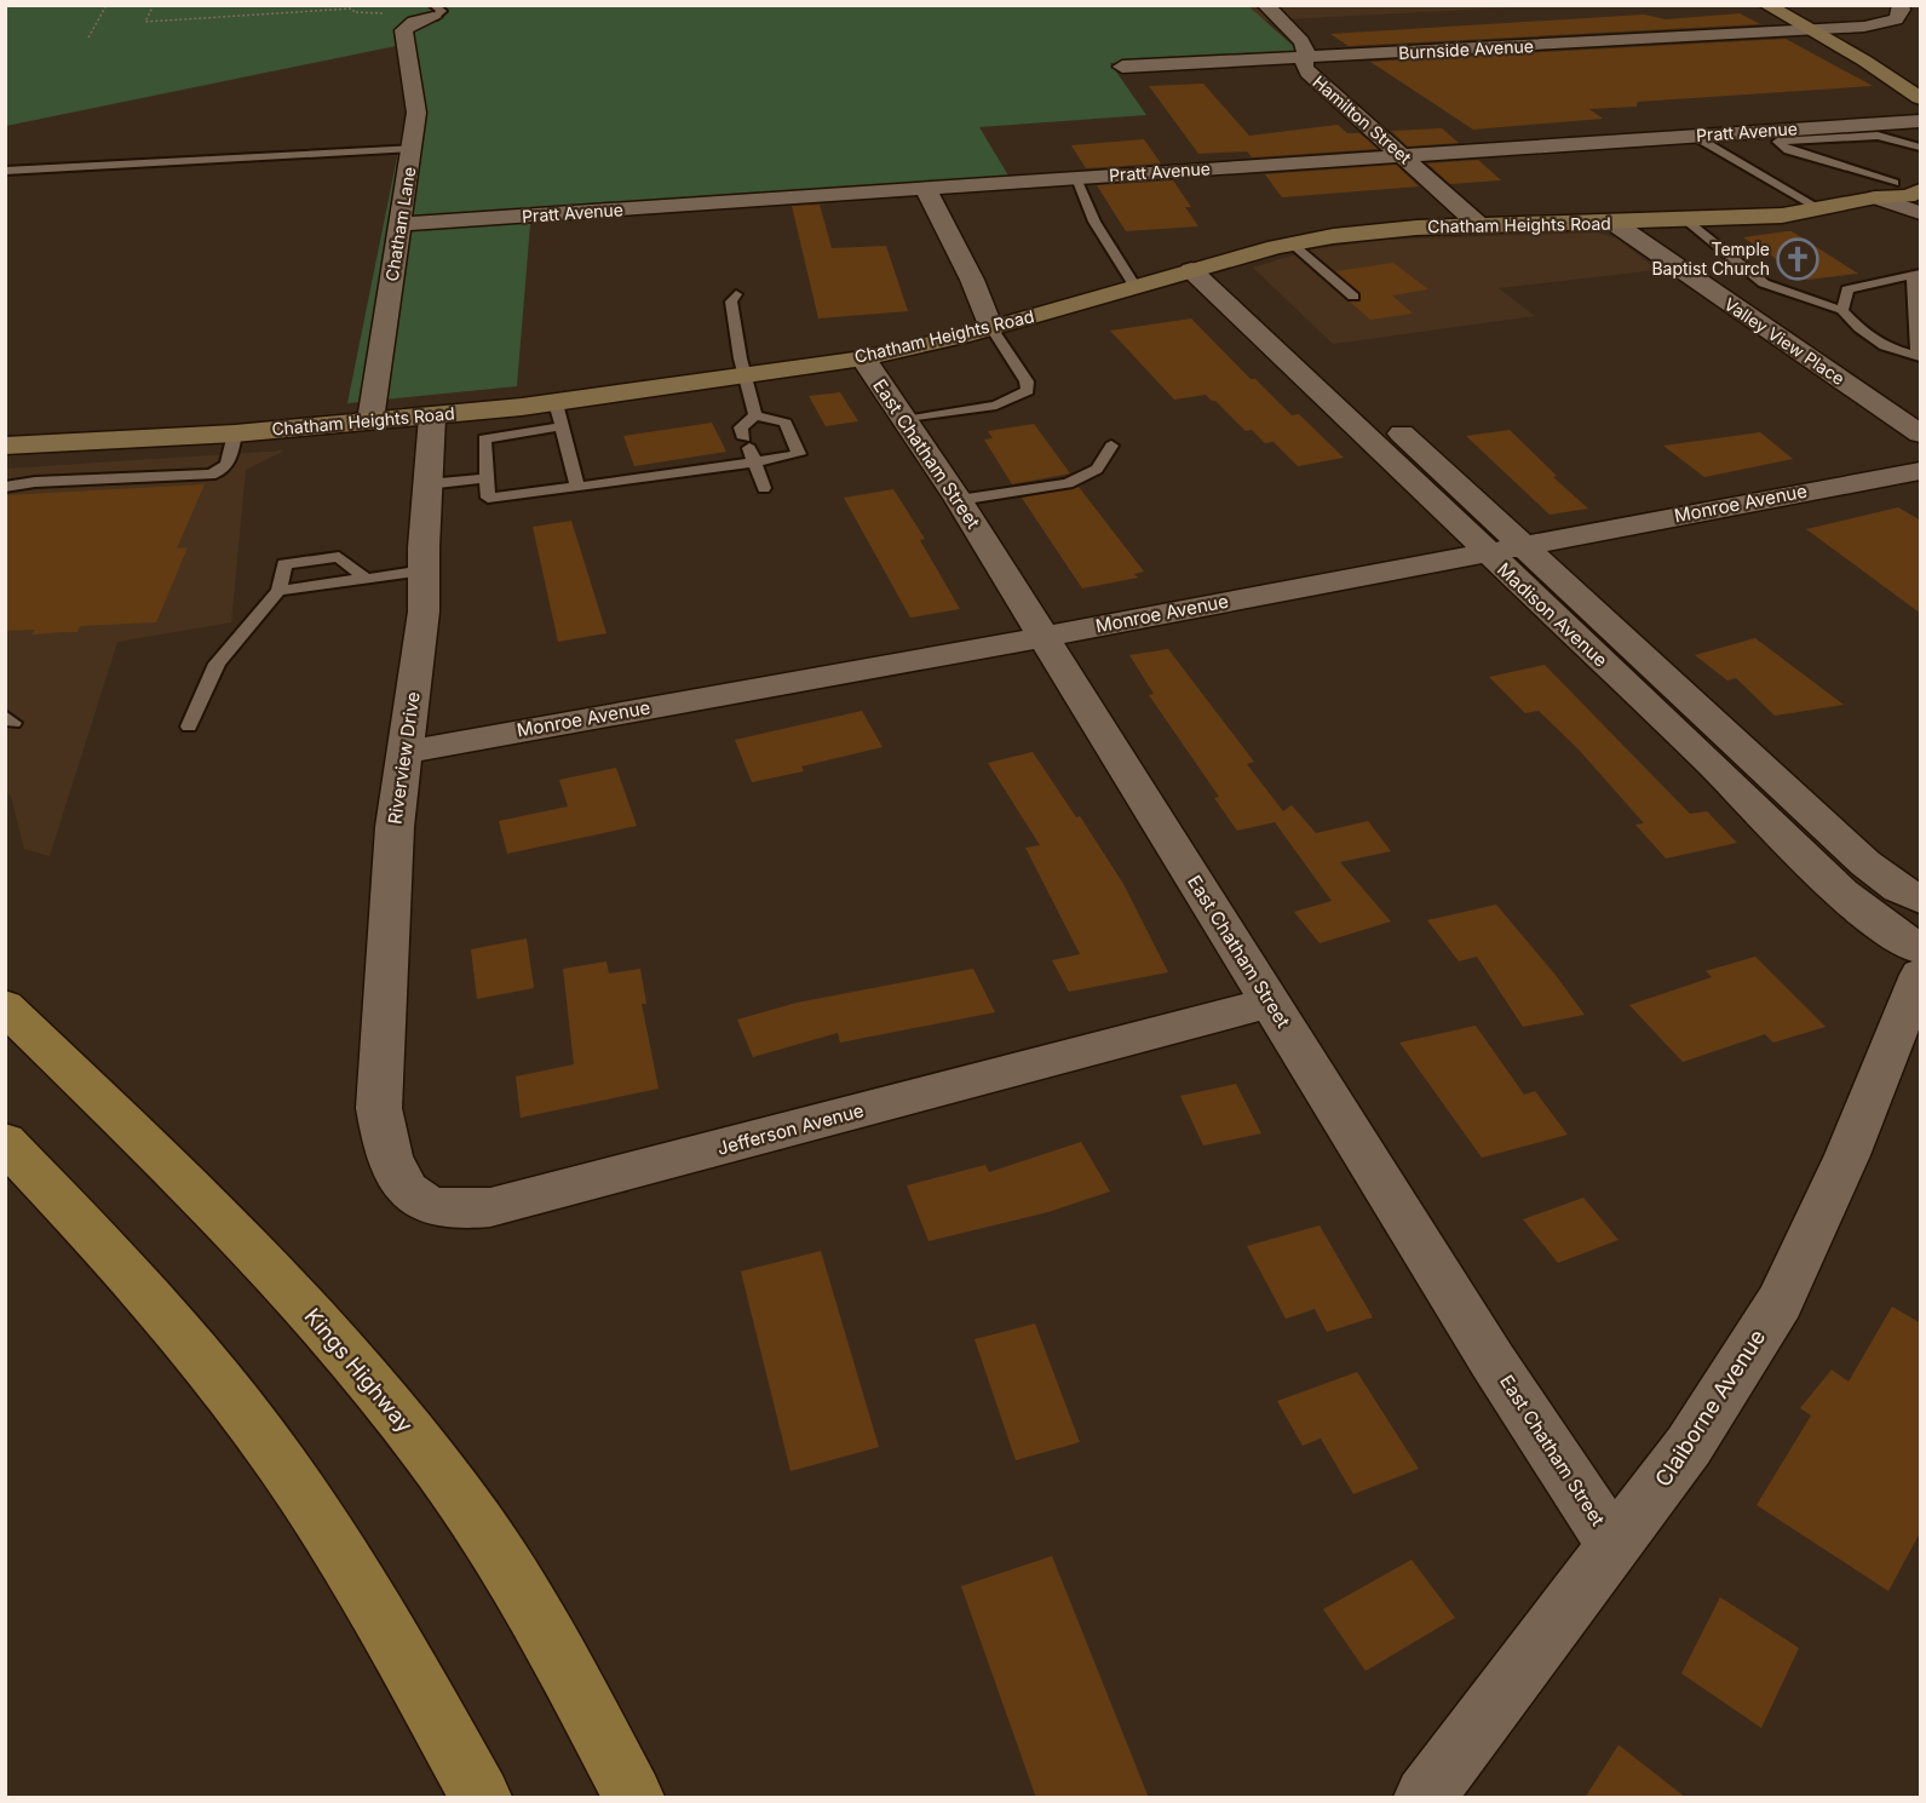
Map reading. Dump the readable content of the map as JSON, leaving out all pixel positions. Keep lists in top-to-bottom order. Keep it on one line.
{"streets":{"main road":["Chatham Heights Road","Kings Highway"],"street":["Burnside Avenue","Hamilton Street","Pratt Avenue","Chatham Lane","Valley View Place","East Chatham Street","Monroe Avenue","Madison Avenue","Riverview Drive","Jefferson Avenue","Claiborne Avenue"]},"crossings":[["Burnside Avenue","Hamilton Street"],["Hamilton Street","Pratt Avenue"],["Hamilton Street","Chatham Heights Road"],["Pratt Avenue","Chatham Lane"],["Chatham Lane","Chatham Heights Road"],["Chatham Heights Road","Valley View Place"],["Chatham Heights Road","East Chatham Street"],["Chatham Heights Road","Madison Avenue"],["Chatham Heights Road","Riverview Drive"],["East Chatham Street","Monroe Avenue"],["East Chatham Street","Jefferson Avenue"],["East Chatham Street","Claiborne Avenue"],["Monroe Avenue","Madison Avenue"],["Monroe Avenue","Riverview Drive"],["Riverview Drive","Jefferson Avenue"]],"places":{"church":["Temple Baptist Church"]}}
